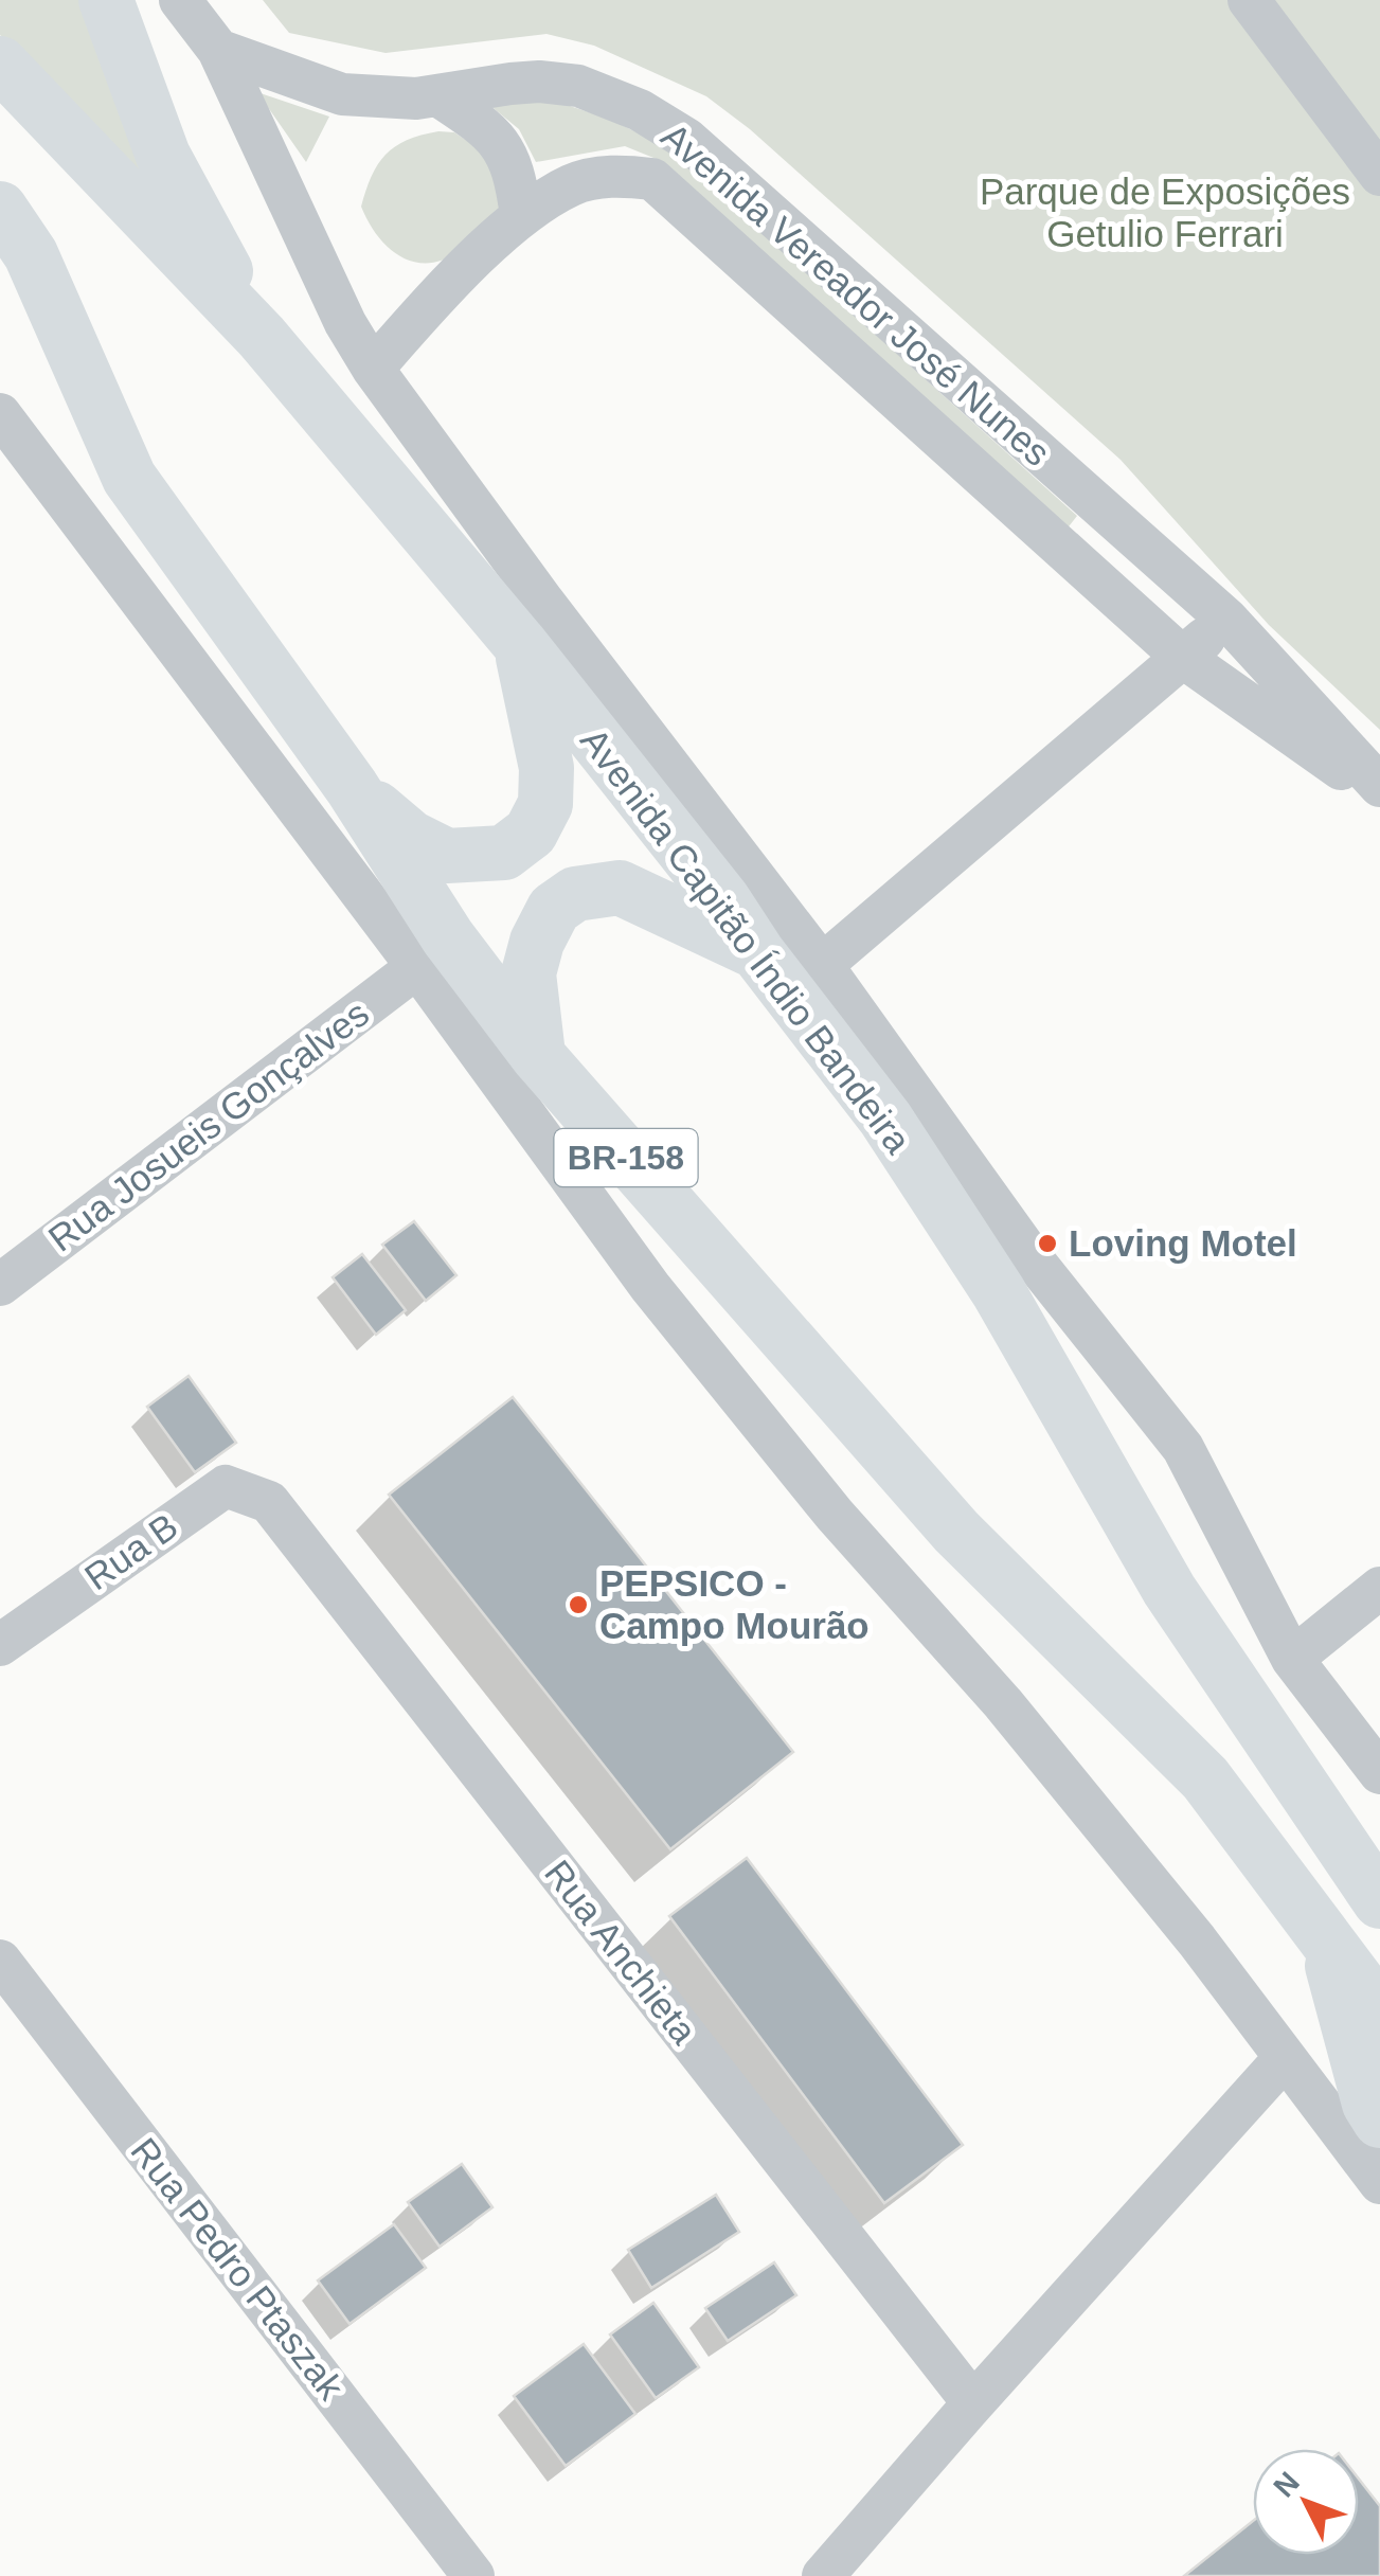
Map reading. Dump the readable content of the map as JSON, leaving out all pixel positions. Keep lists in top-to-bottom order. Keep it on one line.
{"streets":{"main road":["Avenida Capitão Índio Bandeira","BR-158"],"street":["Avenida Vereador José Nunes","Rua Josueis Gonçalves","Rua B","Rua Anchieta","Rua Pedro Ptaszak"]},"crossings":[["Rua B","Rua Anchieta"]],"parks":["Parque de Exposições Getulio Ferrari"],"places":["Loving Motel","PEPSICO - Campo Mourão"],"north":"top left"}
